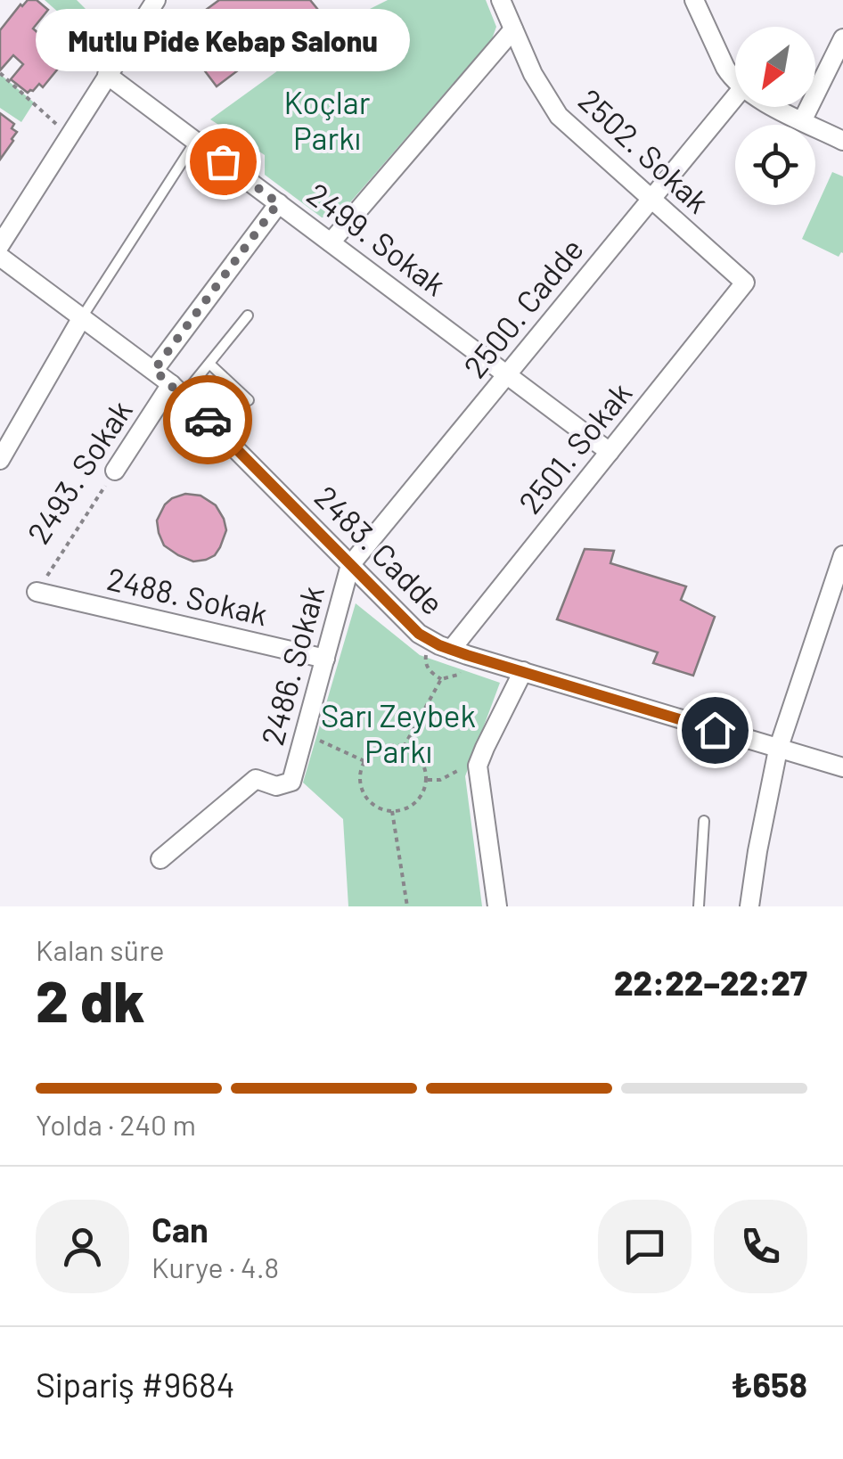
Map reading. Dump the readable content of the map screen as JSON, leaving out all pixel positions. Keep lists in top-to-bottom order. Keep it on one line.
{"streets":{"street":["2502. Sokak","2499. Sokak","2500. Cadde","2501. Sokak","2493. Sokak","2483. Cadde","2488. Sokak","2486. Sokak"]},"crossings":[["2502. Sokak","2500. Cadde"],["2502. Sokak","2501. Sokak"],["2499. Sokak","2500. Cadde"],["2499. Sokak","2501. Sokak"],["2500. Cadde","2483. Cadde"],["2500. Cadde","2486. Sokak"],["2501. Sokak","2483. Cadde"],["2493. Sokak","2483. Cadde"],["2493. Sokak","2488. Sokak"],["2483. Cadde","2486. Sokak"],["2488. Sokak","2486. Sokak"]],"parks":["Koçlar Parkı","Sarı Zeybek Parkı"],"places":["Mutlu Pide Kebap Salonu"],"north":"bottom left","page":{"bubble":"Mutlu Pide Kebap Salonu","heading":["2 dk","Kalan süre","22:22–22:27"],"panel":["Can","Kurye · 4.8","Sipariş #9684","₺658"],"bar":"Yolda · 240 m"}}
